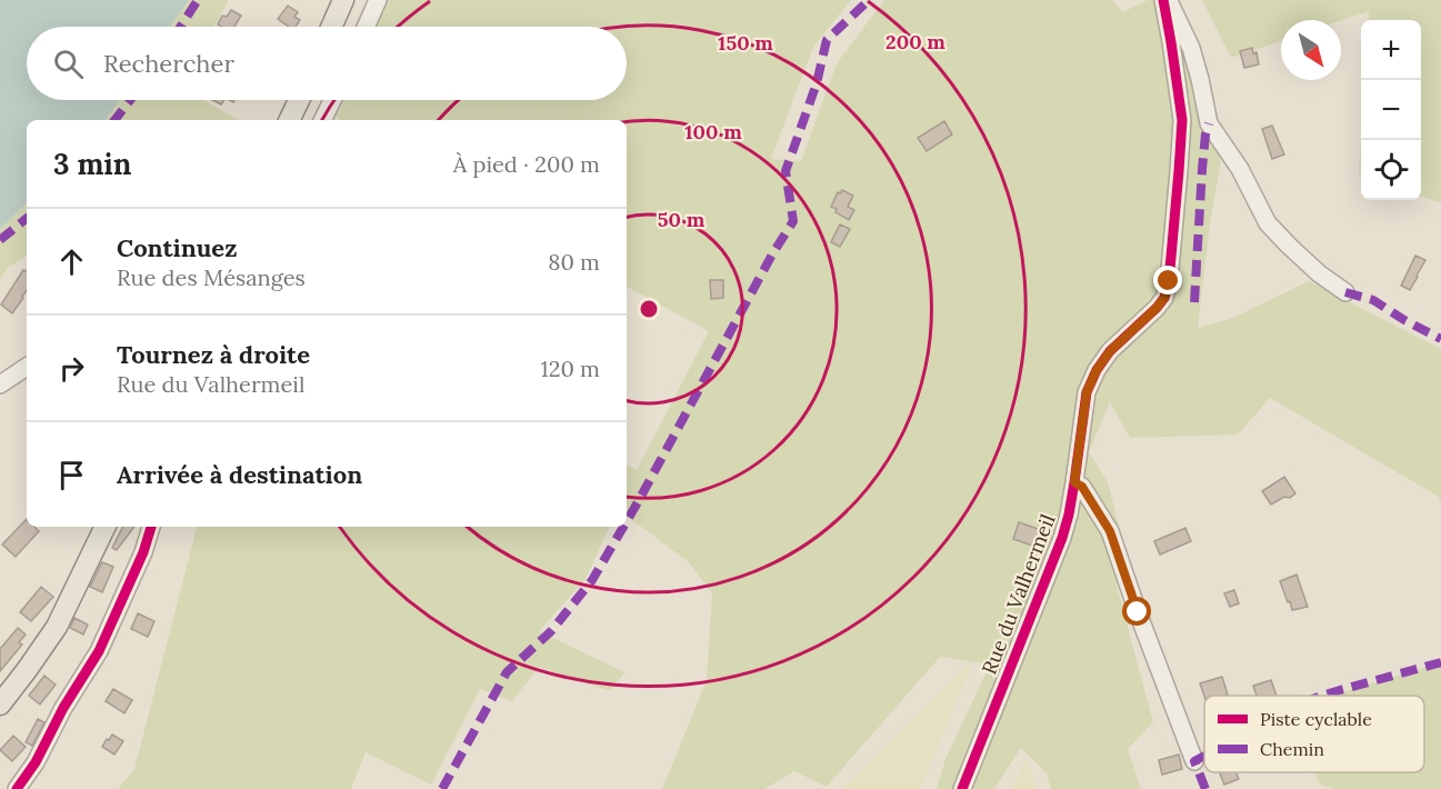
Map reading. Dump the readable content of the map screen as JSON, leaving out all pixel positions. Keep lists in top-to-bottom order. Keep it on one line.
{"streets":{"street":["Rue du Valhermeil"]},"legend":["Piste cyclable","Chemin"],"north":"bottom right","page":{"map_buttons":["+","−"],"search":"Rechercher","heading":["3 min","À pied · 200 m"],"list":[["Continuez","Rue des Mésanges","80 m"],["Tournez à droite","Rue du Valhermeil","120 m"],"Arrivée à destination"]},"rings":["200 m","150 m","100 m","50 m"]}
